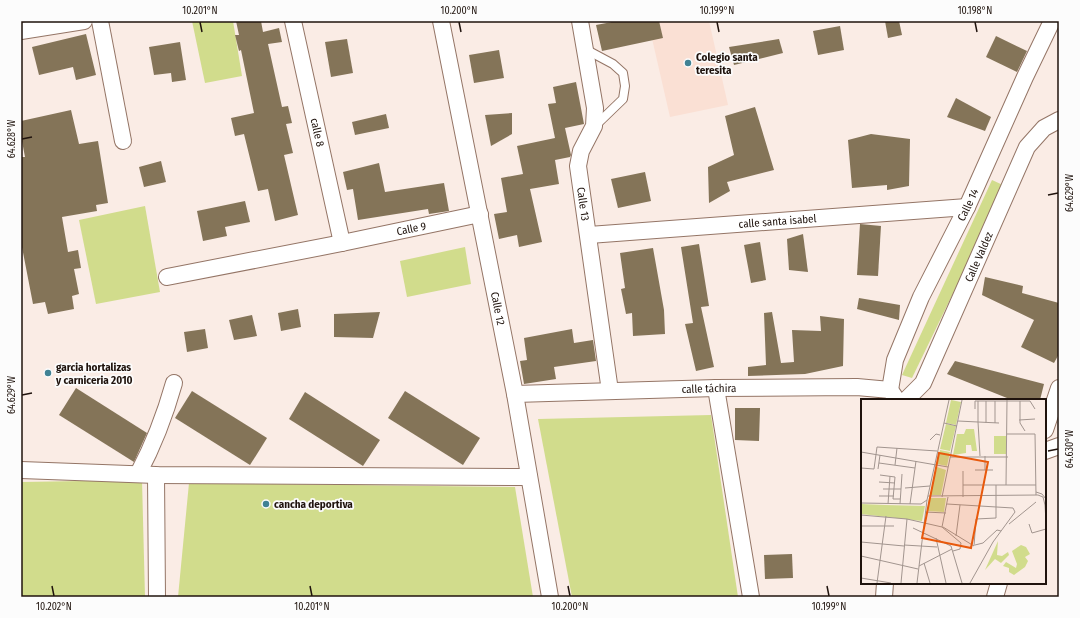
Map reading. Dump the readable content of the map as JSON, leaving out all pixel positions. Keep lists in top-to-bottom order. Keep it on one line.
{"streets":{"street":["calle 8","Calle 13","Calle 14","calle santa isabel","Calle 9","Calle Valdez","Calle 12","calle táchira"]},"crossings":[["calle 8","Calle 9"],["Calle 13","calle santa isabel"],["Calle 13","calle táchira"],["Calle 14","calle santa isabel"],["Calle 14","calle táchira"],["Calle 9","Calle 12"],["Calle 12","calle táchira"]],"places":["Colegio santa teresita","garcia hortalizas y carniceria 2010","cancha deportiva"],"coordinates":["10.201°N","10.200°N","10.199°N","10.198°N","64.628°W","64.629°W","64.630°W","10.202°N"]}
